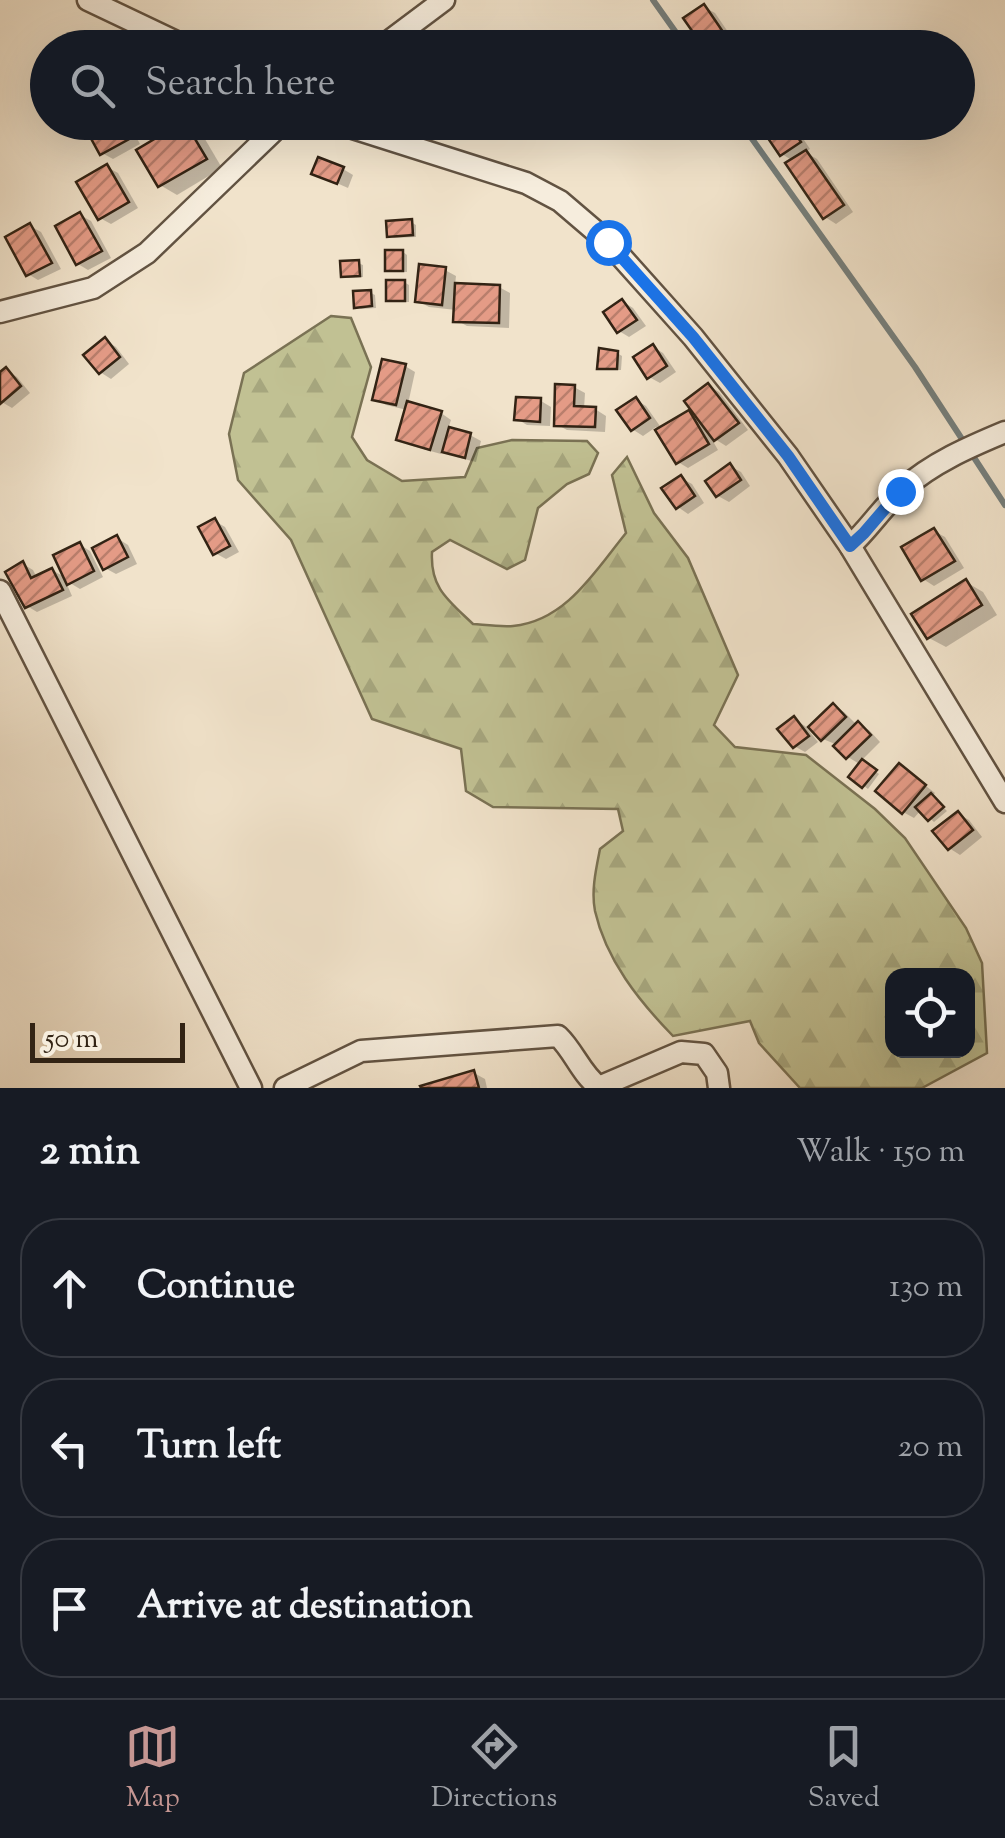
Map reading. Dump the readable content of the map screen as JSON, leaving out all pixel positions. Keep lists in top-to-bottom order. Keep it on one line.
{"scale_bar":"50 m","page":{"search":"Search here","scale":"50 m","heading":["2 min","Walk · 150 m"],"list":[["Continue","130 m"],["Turn left","20 m"],"Arrive at destination"],"nav":["Map","Directions","Saved"]}}
